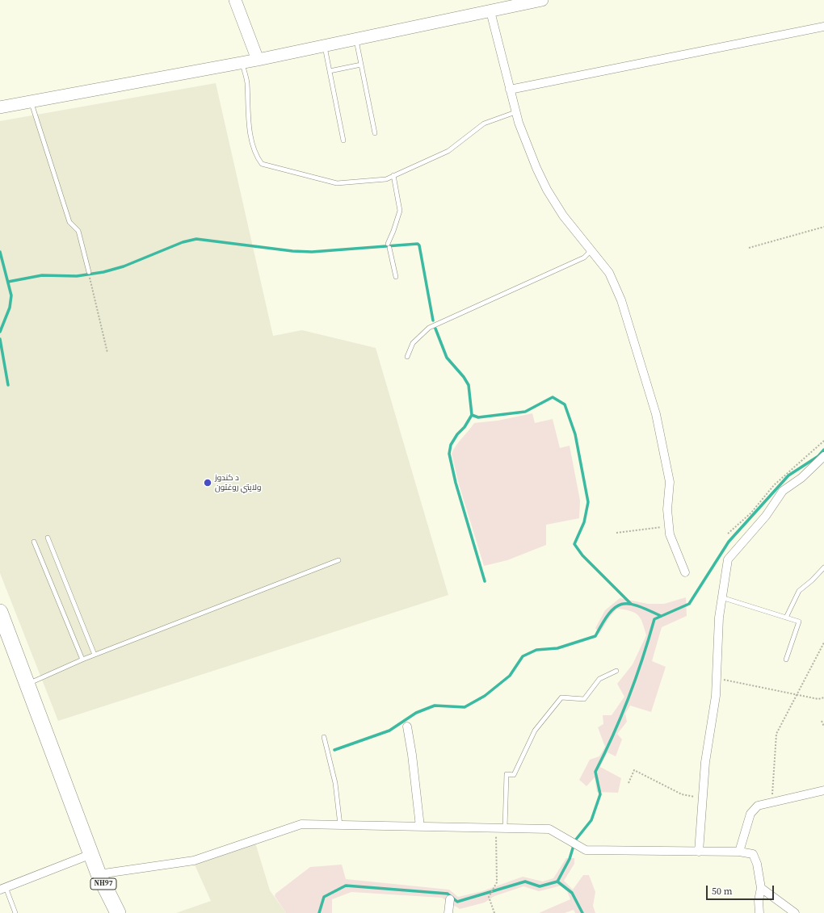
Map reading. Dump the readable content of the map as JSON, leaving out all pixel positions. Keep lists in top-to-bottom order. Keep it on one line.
{"streets":{"highway":["NH97"]},"places":["د کندوز ولایتي روغتون"],"scale_bar":"50 m"}
